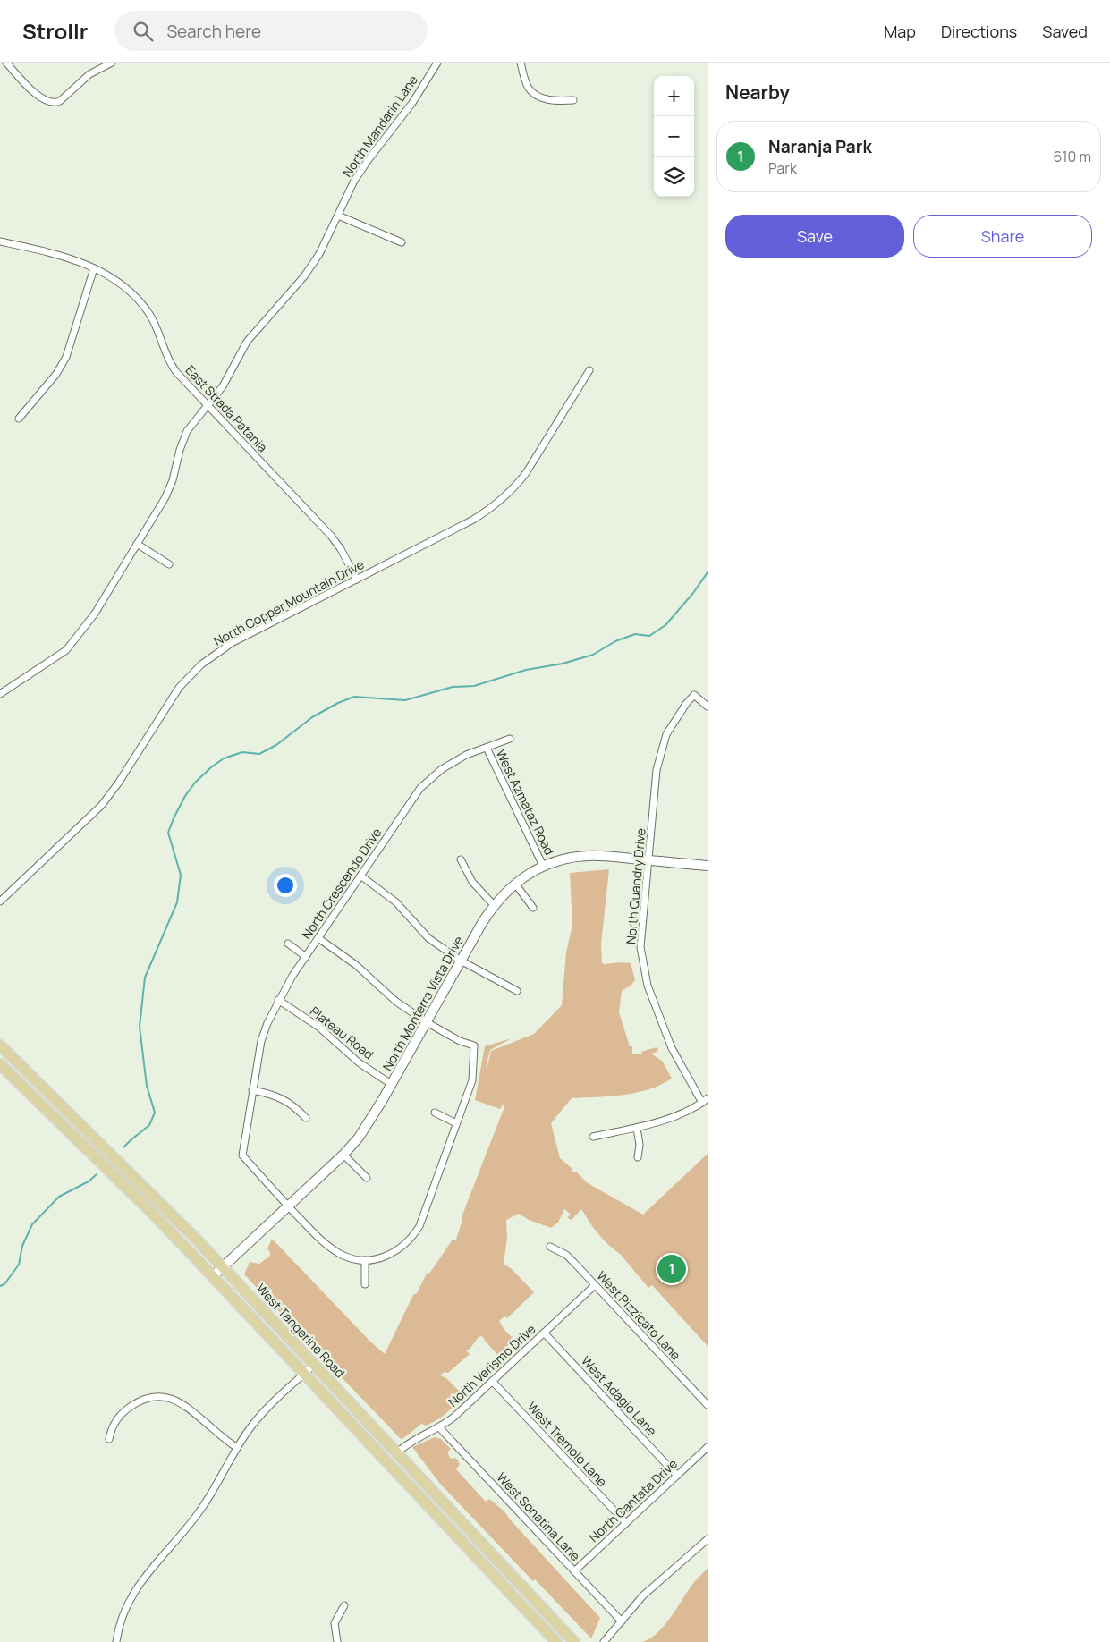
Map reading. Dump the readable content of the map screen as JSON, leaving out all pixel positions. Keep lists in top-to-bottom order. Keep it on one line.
{"streets":{"main road":["West Tangerine Road"],"street":["North Mandarin Lane","East Strada Patania","North Copper Mountain Drive","West Azmataz Road","North Crescendo Drive","North Quandry Drive","North Monterra Vista Drive","Plateau Road","West Pizzicato Lane","North Verismo Drive","West Adagio Lane","West Tremolo Lane","North Cantata Drive","West Sonatina Lane"]},"crossings":[["North Mandarin Lane","East Strada Patania"],["East Strada Patania","North Copper Mountain Drive"],["West Azmataz Road","North Crescendo Drive"],["West Azmataz Road","North Monterra Vista Drive"],["North Crescendo Drive","North Monterra Vista Drive"],["North Crescendo Drive","Plateau Road"],["North Quandry Drive","North Monterra Vista Drive"],["North Monterra Vista Drive","Plateau Road"],["North Monterra Vista Drive","West Tangerine Road"],["West Pizzicato Lane","North Verismo Drive"],["West Tangerine Road","North Verismo Drive"],["North Verismo Drive","West Adagio Lane"],["North Verismo Drive","West Tremolo Lane"],["North Verismo Drive","West Sonatina Lane"],["West Adagio Lane","North Cantata Drive"],["West Tremolo Lane","North Cantata Drive"],["North Cantata Drive","West Sonatina Lane"]],"page":{"header":"Strollr","search":"Search here","nav":["Map","Directions","Saved"],"heading":"Nearby","map_buttons":["+","−"],"list":[{"mark":"1","name":"Naranja Park","note":"Park","value":"610 m"}],"buttons":["Save","Share"],"pins":"1"}}
